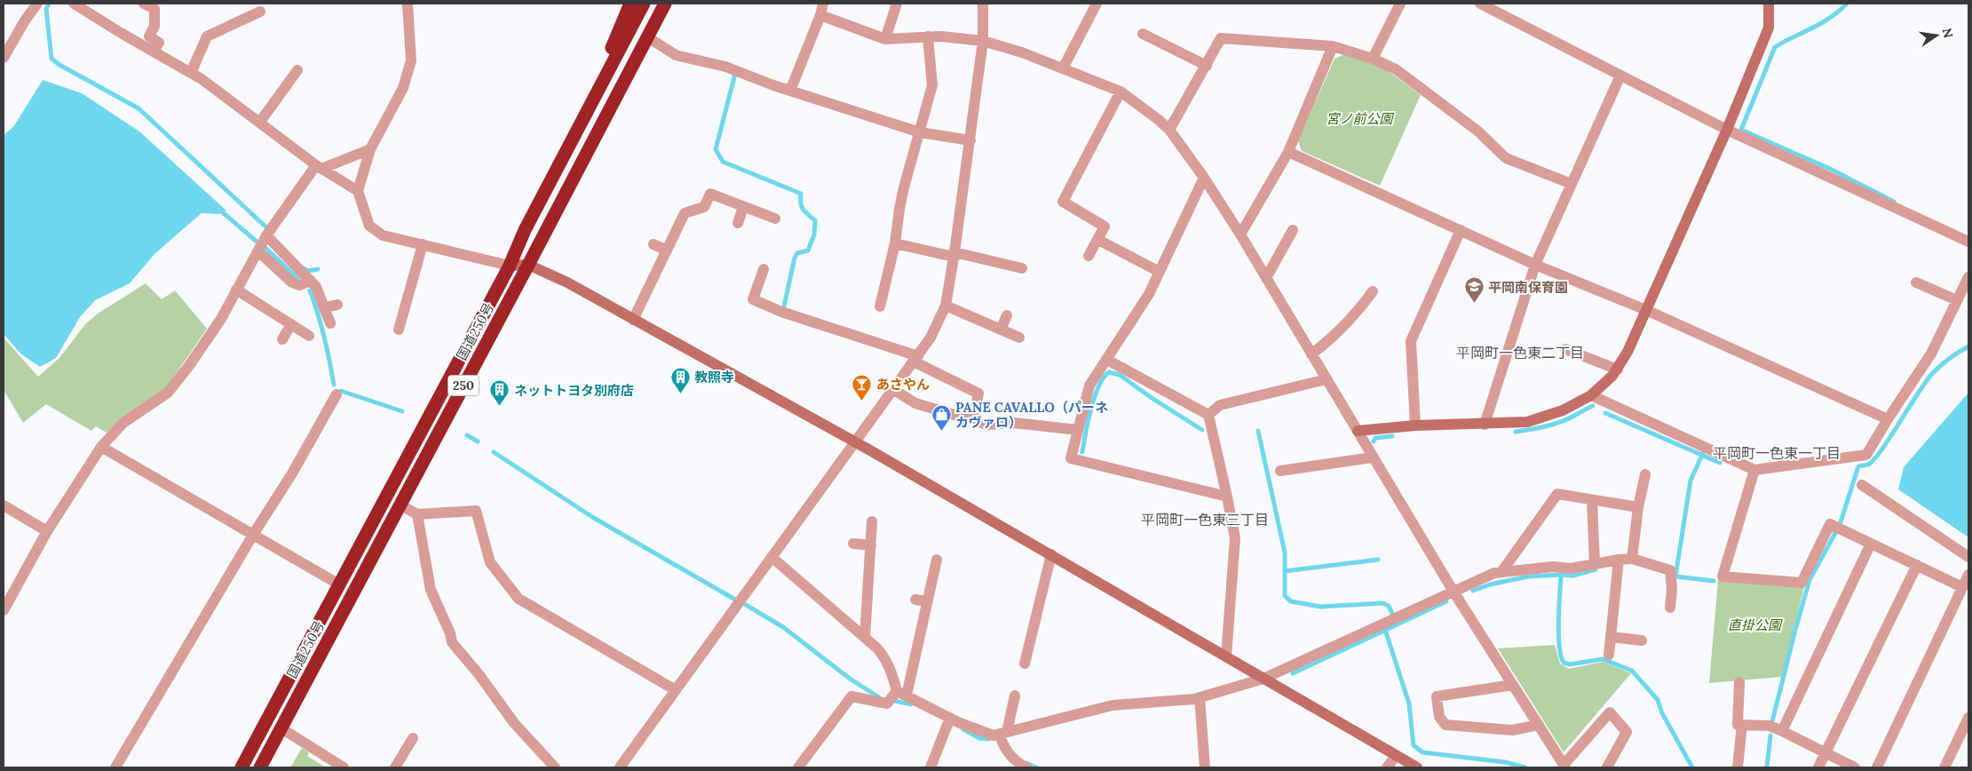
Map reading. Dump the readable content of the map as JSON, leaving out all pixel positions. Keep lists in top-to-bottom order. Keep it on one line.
{"streets":{"highway":["国道250号","250"]},"crossings":[["国道250号","250"]],"districts":["平岡町一色東二丁目","平岡町一色東一丁目","平岡町一色東三丁目"],"parks":["宮ノ前公園","直掛公園"],"places":{"school or university":["平岡南保育園"],"building":["教照寺","ネットトヨタ別府店"],"bar":["あさやん"],"shop":["PANE CAVALLO（パーネ カヴァロ）"]},"north":"right"}
